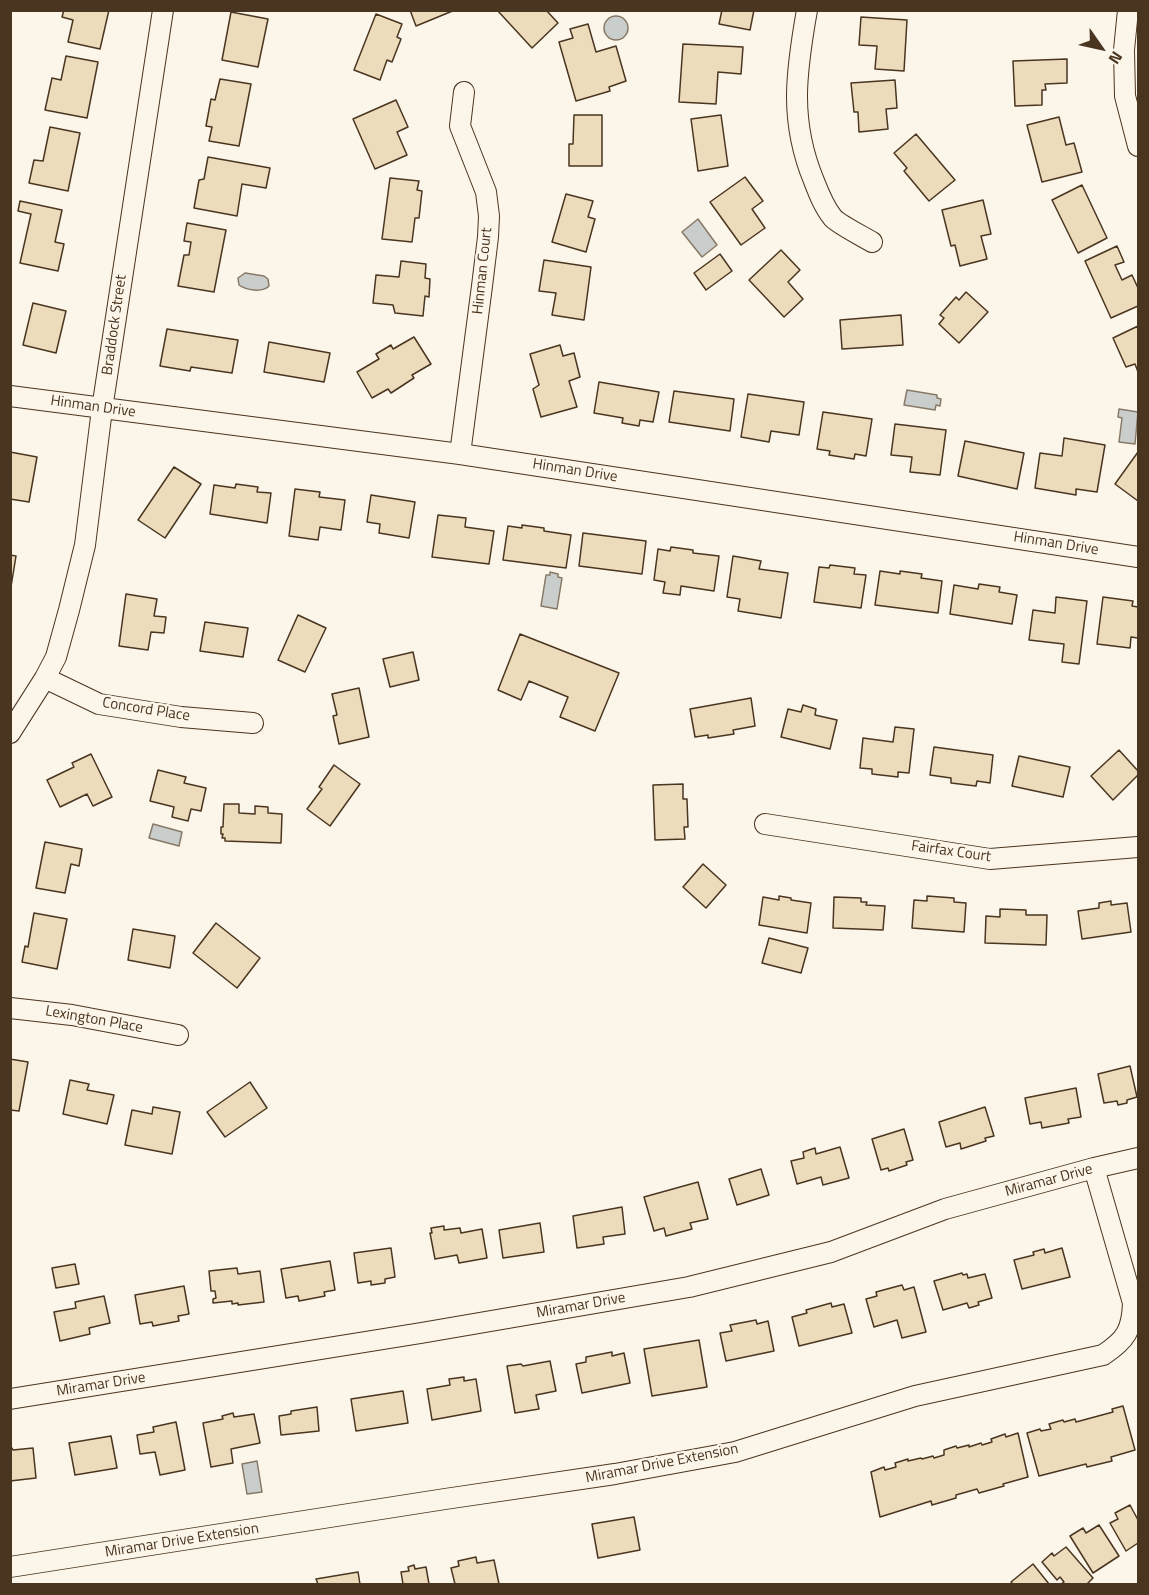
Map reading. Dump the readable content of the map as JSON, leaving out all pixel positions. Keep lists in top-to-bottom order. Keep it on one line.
{"streets":{"street":["Hinman Court","Braddock Street","Hinman Drive","Concord Place","Fairfax Court","Lexington Place","Miramar Drive","Miramar Drive Extension"]},"crossings":[["Hinman Court","Hinman Drive"],["Braddock Street","Hinman Drive"],["Braddock Street","Concord Place"],["Miramar Drive","Miramar Drive Extension"]],"north":"bottom right"}
